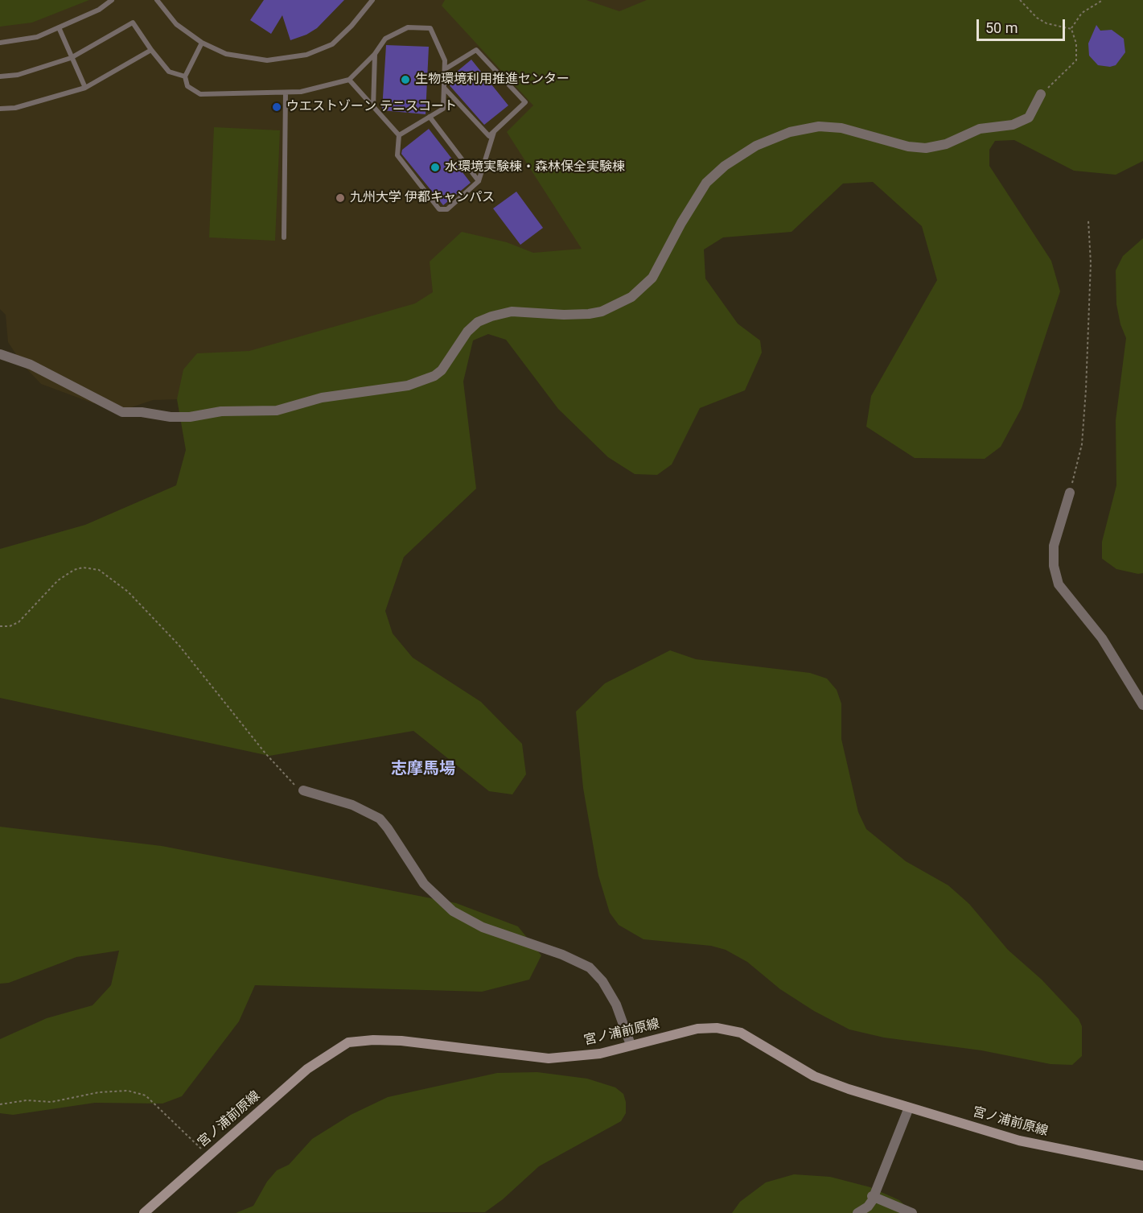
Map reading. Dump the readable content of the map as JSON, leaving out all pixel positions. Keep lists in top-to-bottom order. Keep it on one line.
{"streets":{"main road":["宮ノ浦前原線"]},"districts":["志摩馬場"],"places":["生物環境利用推進センター","ウエストゾーン テニスコート","水環境実験棟・森林保全実験棟","九州大学 伊都キャンパス"],"scale_bar":"50 m"}
